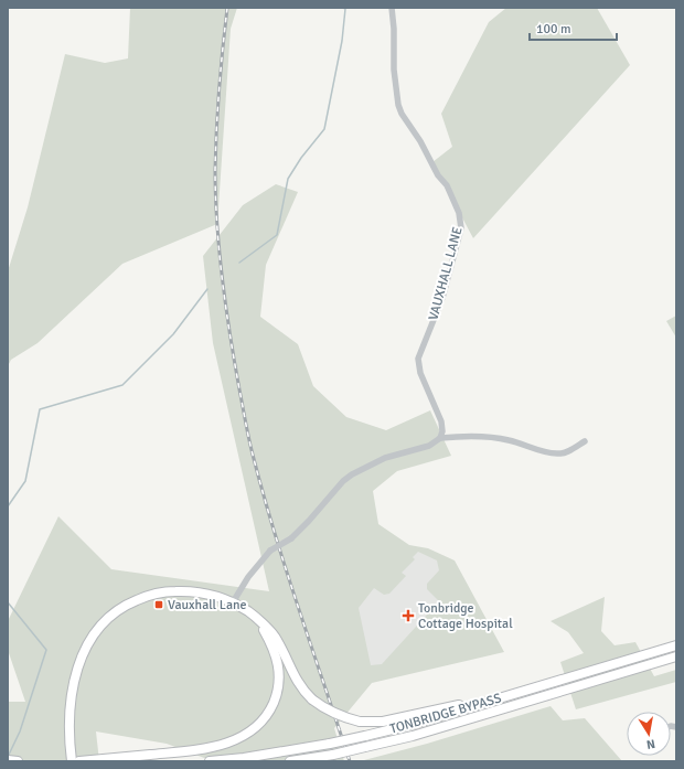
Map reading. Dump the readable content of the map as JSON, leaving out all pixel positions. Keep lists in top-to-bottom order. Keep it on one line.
{"streets":{"highway":["TONBRIDGE BYPASS"],"street":["VAUXHALL LANE"]},"places":{"transit":["Vauxhall Lane"],"health":["Tonbridge Cottage Hospital"]},"scale_bar":"100 m","north":"bottom"}
